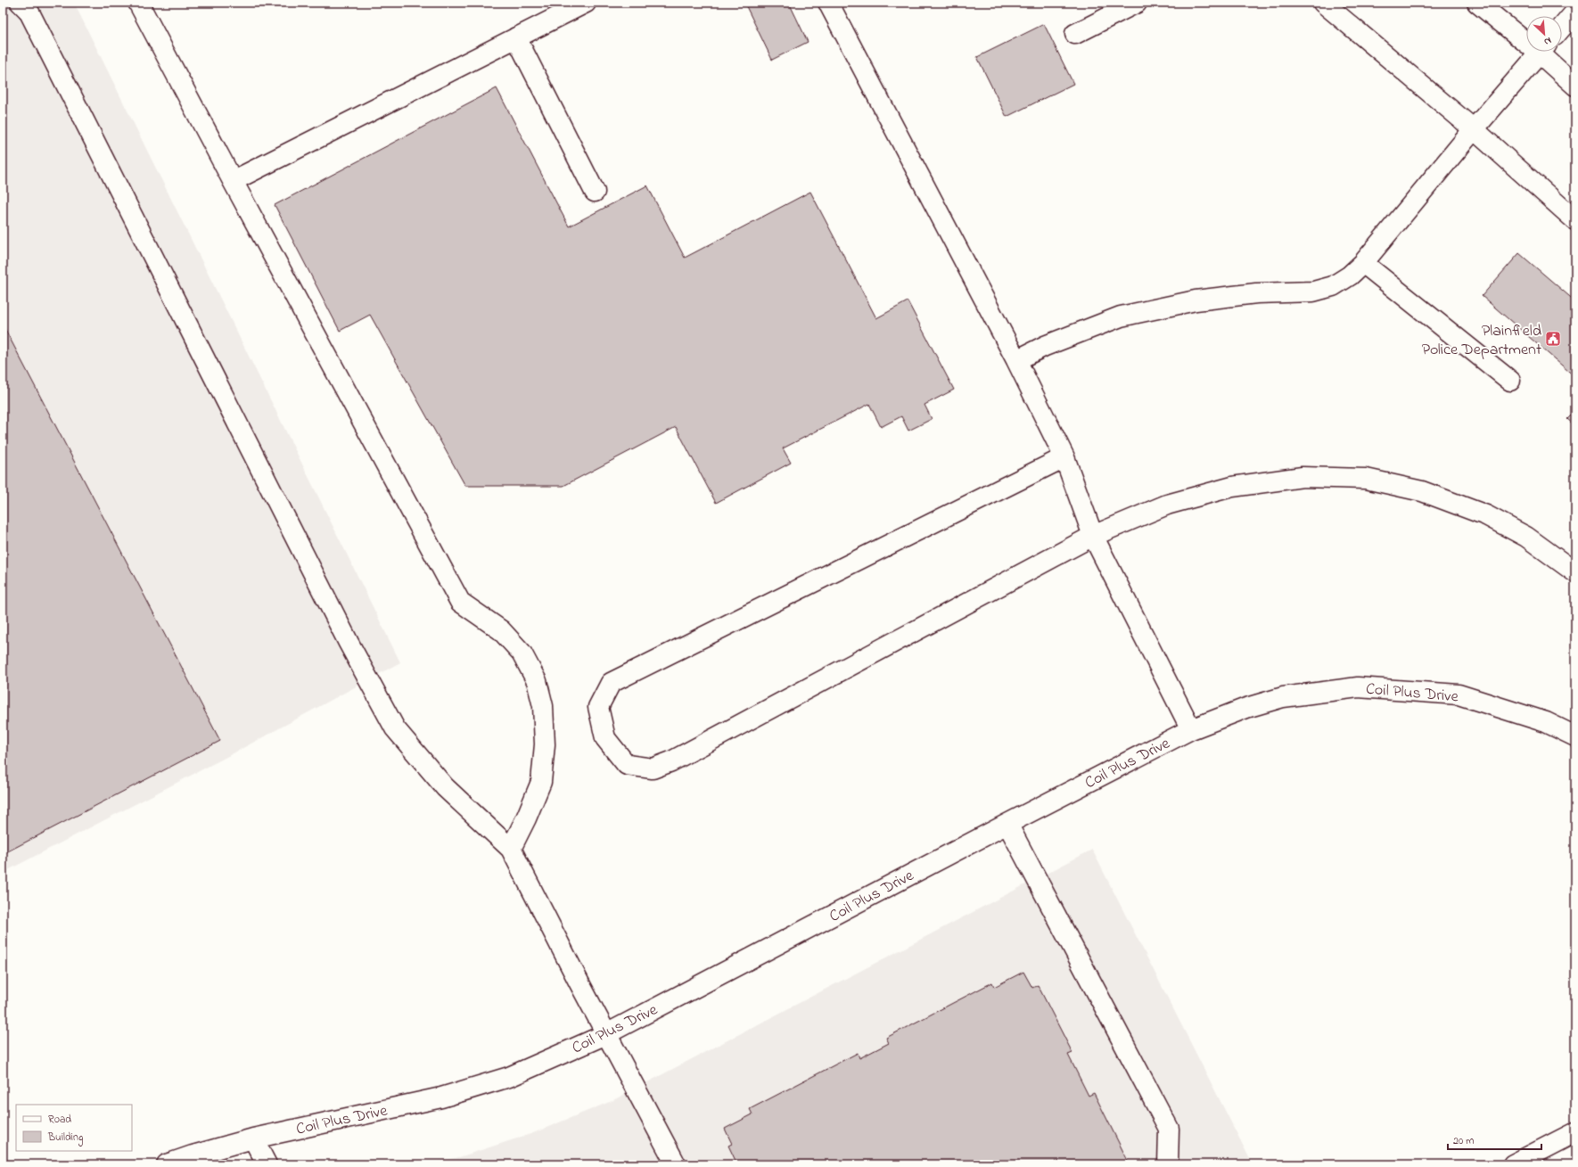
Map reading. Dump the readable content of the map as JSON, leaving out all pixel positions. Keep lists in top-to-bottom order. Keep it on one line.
{"streets":{"street":["Coil Plus Drive"]},"places":{"public building":["Plainfield Police Department"]},"legend":["Road","Building"],"scale_bar":"20 m","north":"bottom right"}
